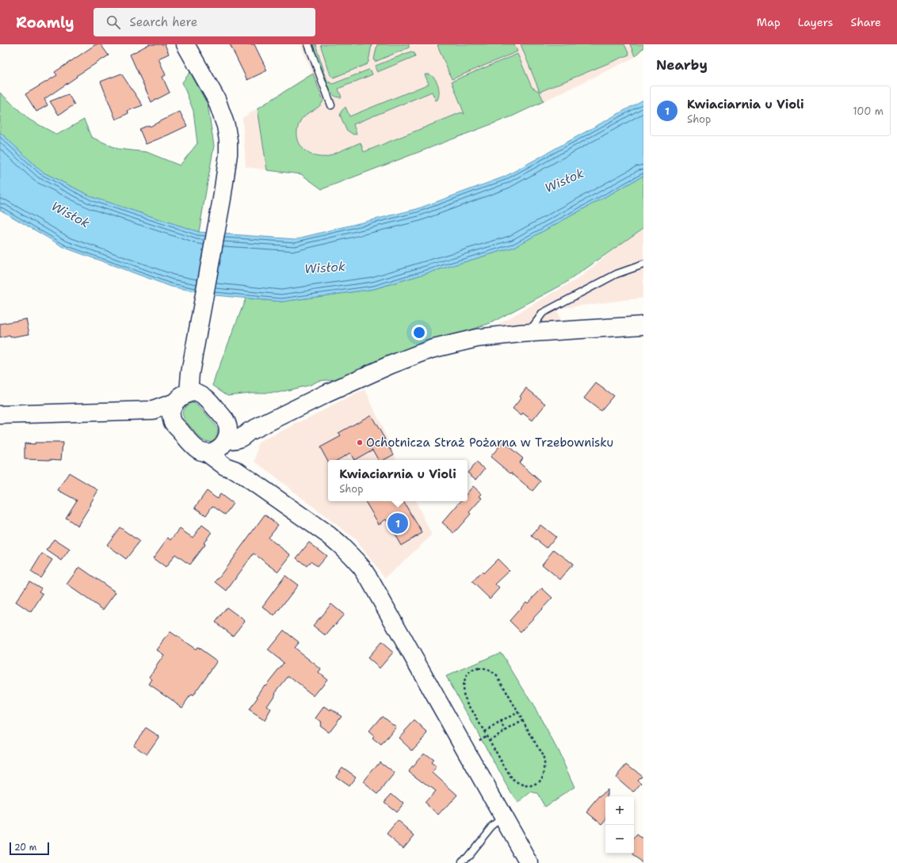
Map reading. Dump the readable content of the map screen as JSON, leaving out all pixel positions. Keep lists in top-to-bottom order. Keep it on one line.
{"water":["Wisłok"],"places":["Ochotnicza Straż Pożarna w Trzebownisku"],"scale_bar":"20 m","page":{"header":"Roamly","search":"Search here","nav":["Map","Layers","Share"],"heading":"Nearby","list":[{"mark":"1","name":"Kwiaciarnia u Violi","note":"Shop","value":"100 m"}],"popup":["Kwiaciarnia u Violi","Shop"],"pins":"1","map_buttons":["+","−"],"scale":"20 m"}}
